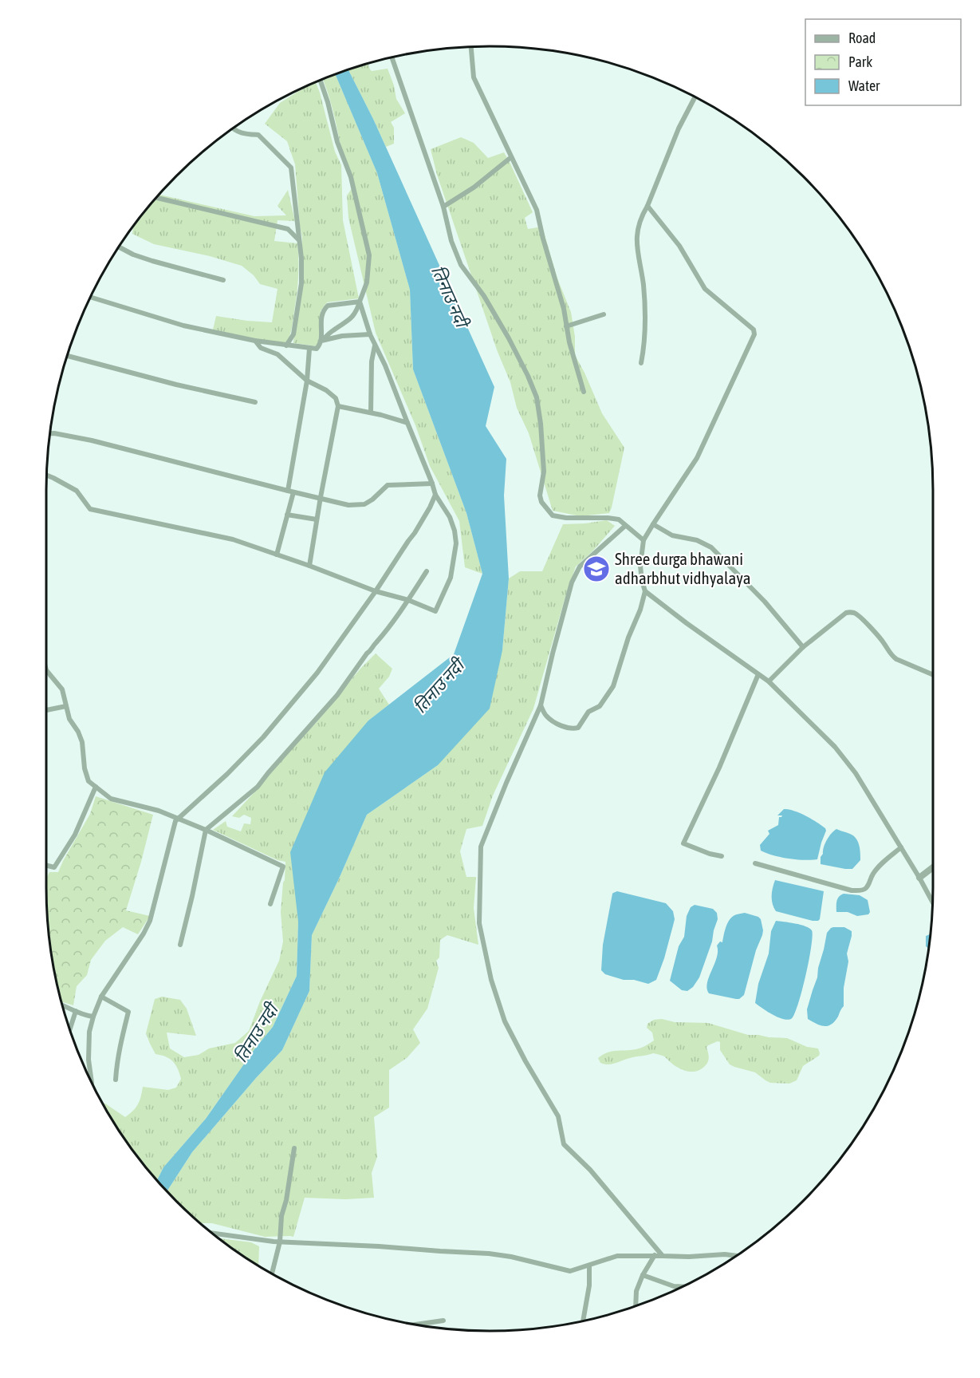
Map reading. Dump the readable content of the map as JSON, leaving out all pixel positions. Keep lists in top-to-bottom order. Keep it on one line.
{"water":["तिनाउ नदी"],"places":{"school or university":["Shree durga bhawani adharbhut vidhyalaya"]},"legend":["Road","Park","Water"]}
